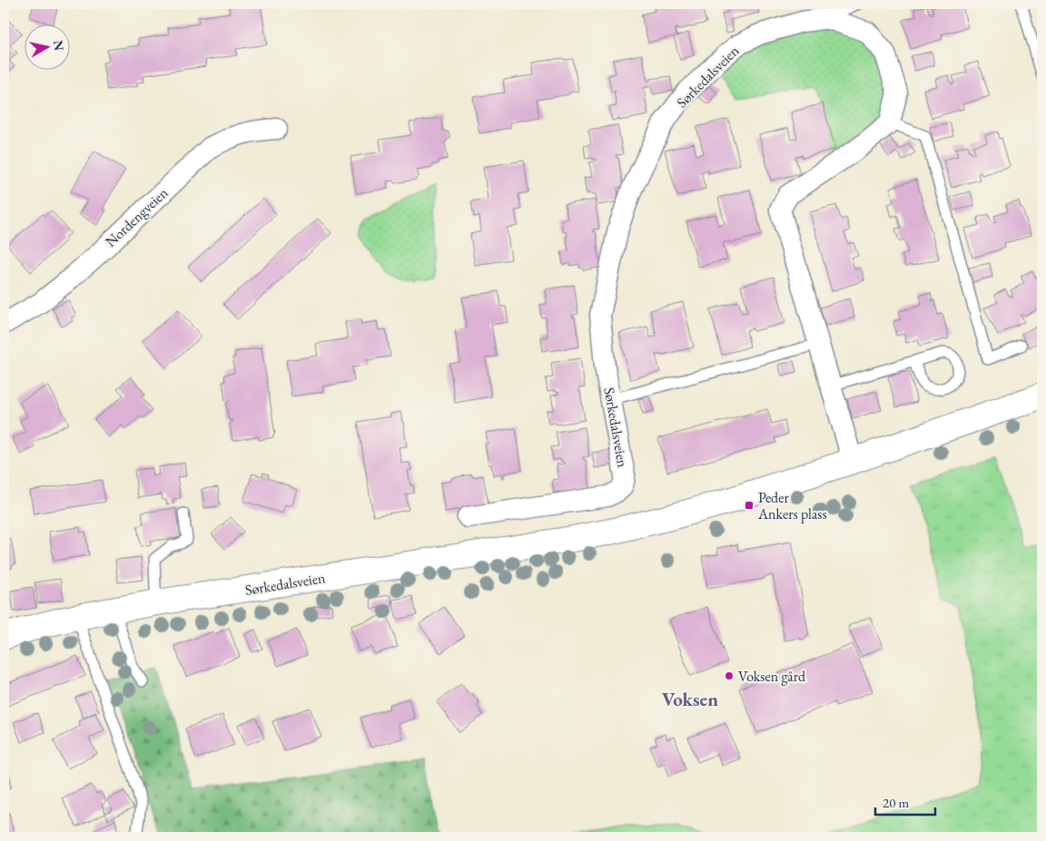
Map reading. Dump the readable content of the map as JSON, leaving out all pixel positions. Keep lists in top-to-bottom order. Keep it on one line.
{"streets":{"main road":["Sørkedalsveien"],"street":["Nordengveien"]},"districts":["Voksen"],"places":{"transit":["Peder Ankers plass"],"other":["Voksen gård"]},"scale_bar":"20 m","north":"right"}
